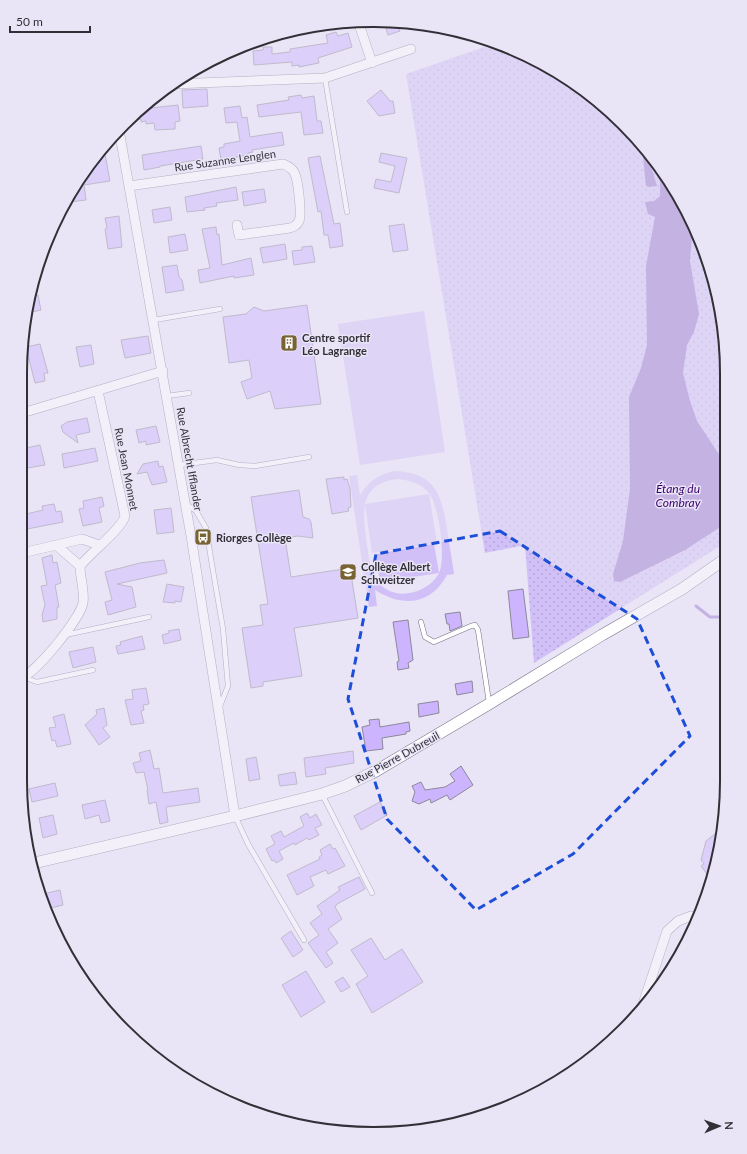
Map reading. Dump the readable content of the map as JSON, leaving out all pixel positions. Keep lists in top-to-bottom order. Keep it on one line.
{"streets":{"street":["Rue Suzanne Lenglen","Rue Albrecht Ifflander","Rue Jean Monnet","Rue Pierre Dubreuil"]},"crossings":[["Rue Suzanne Lenglen","Rue Albrecht Ifflander"],["Rue Albrecht Ifflander","Rue Pierre Dubreuil"]],"water":["Étang du Combray"],"places":{"building":["Centre sportif Léo Lagrange"],"bus stop":["Riorges Collège"],"school or university":["Collège Albert Schweitzer"]},"scale_bar":"50 m","north":"right"}
